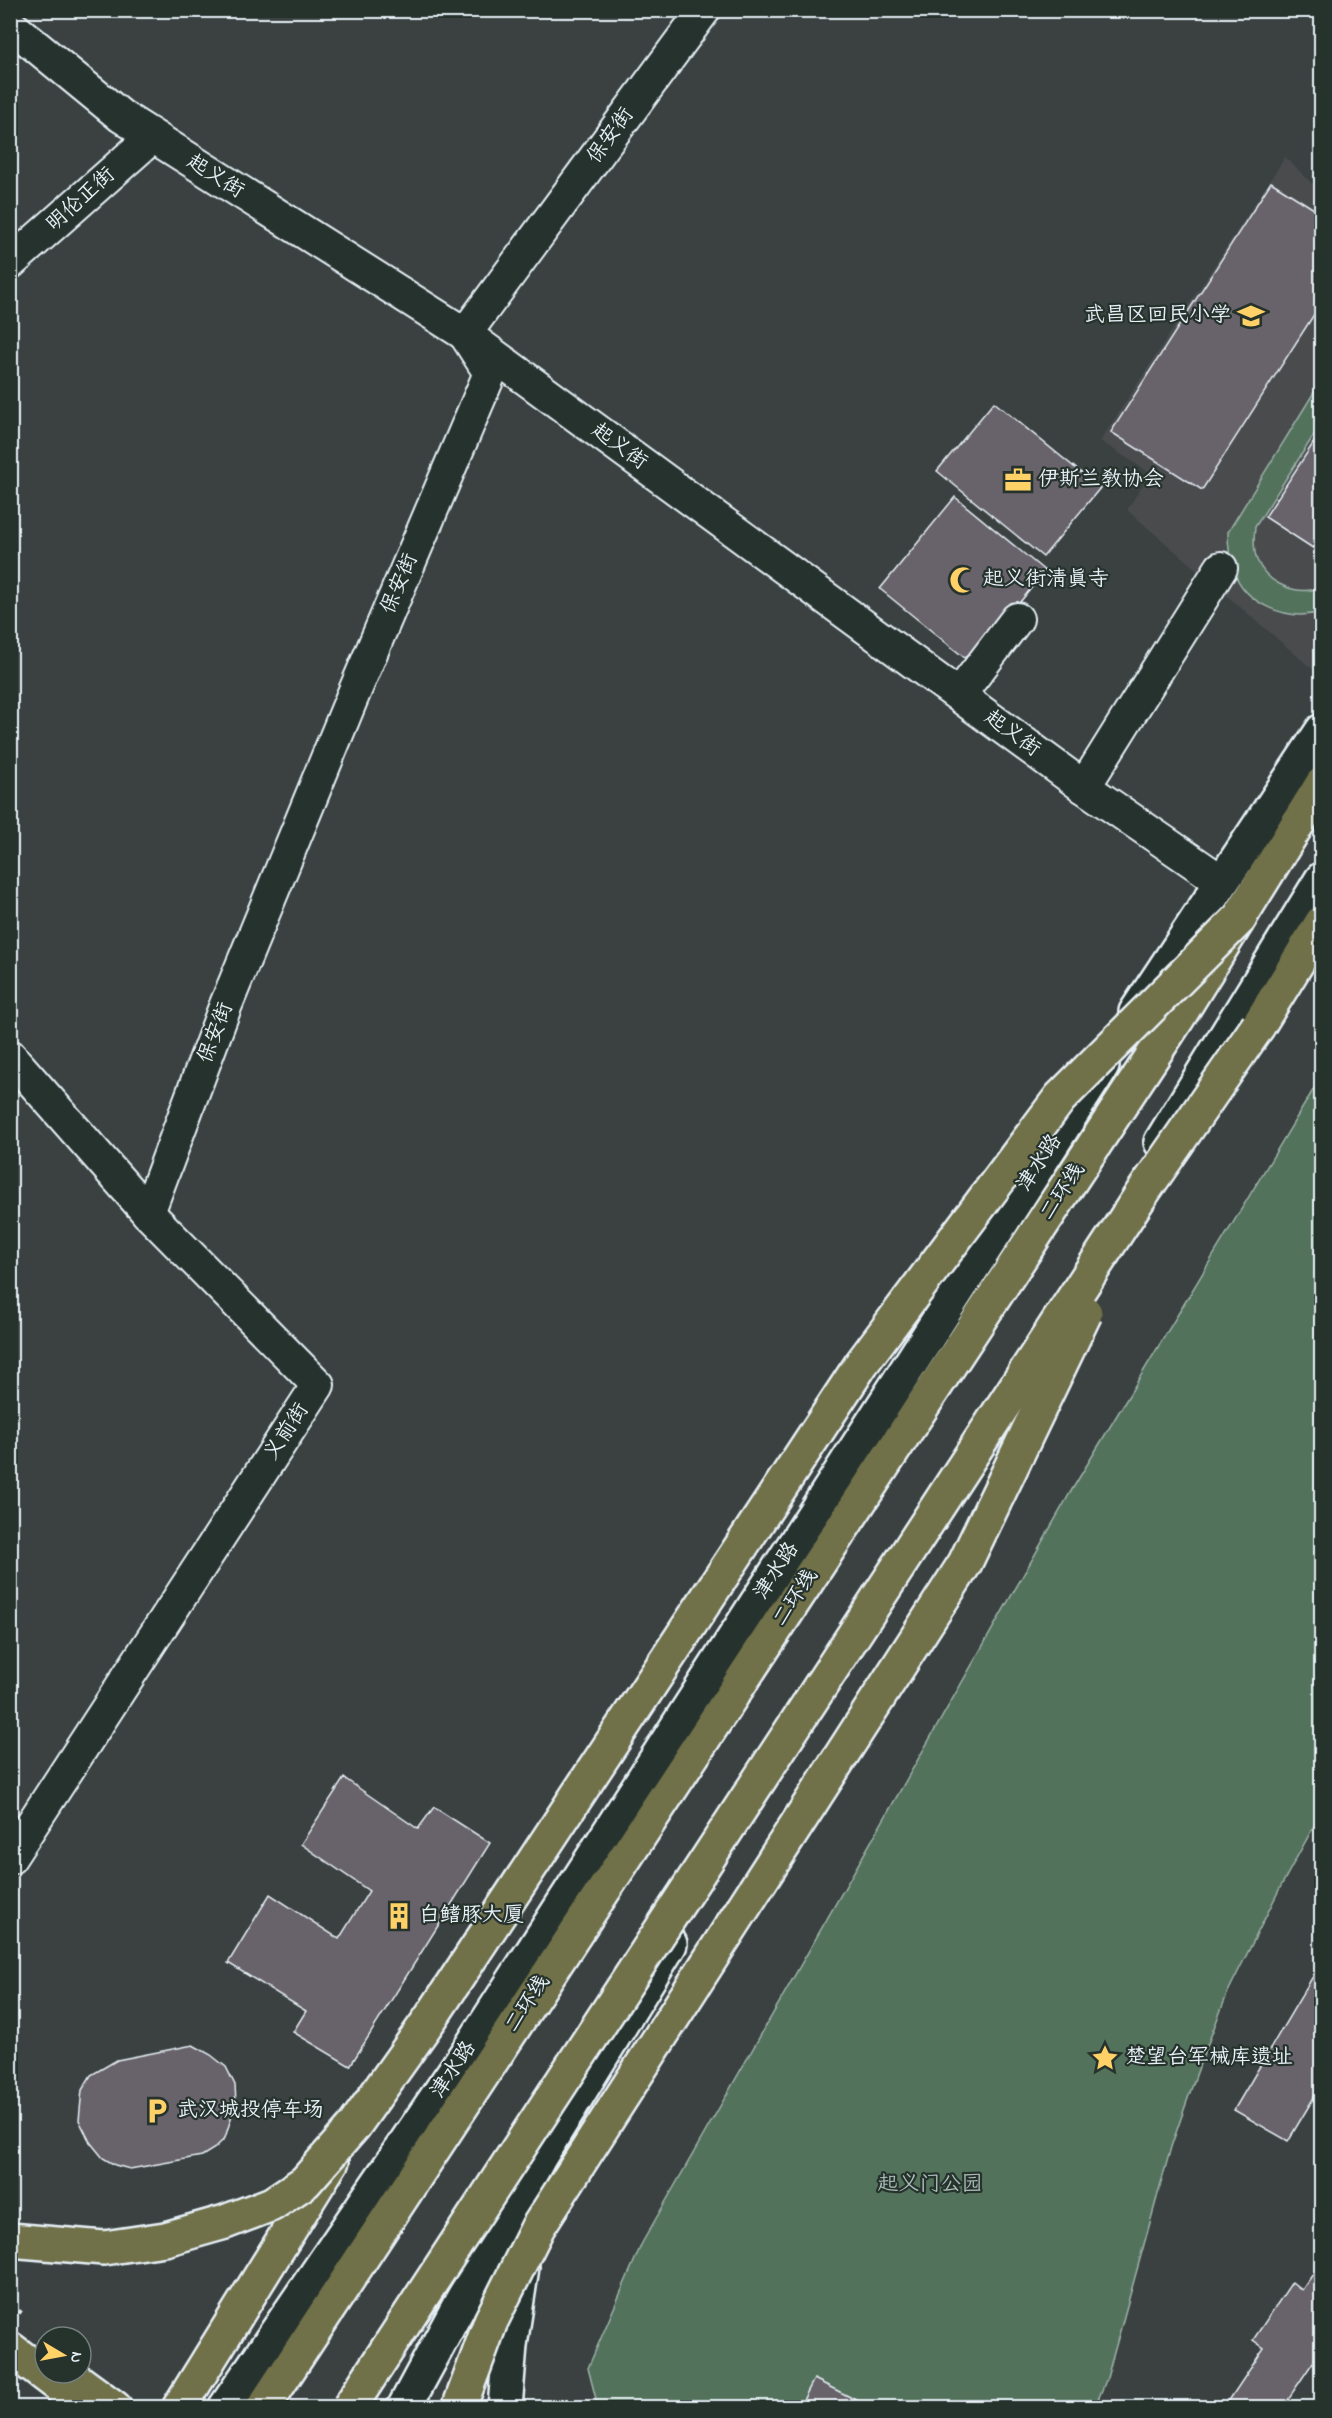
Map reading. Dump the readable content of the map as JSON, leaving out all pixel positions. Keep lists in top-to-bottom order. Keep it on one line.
{"streets":{"main road":["津水路","二环线"],"street":["保安街","起义街","明伦正街","义前街"]},"crossings":[["保安街","起义街"],["保安街","义前街"],["起义街","明伦正街"],["起义街","津水路"]],"parks":["起义门公园"],"places":{"school or university":["武昌区回民小学"],"office":["伊斯兰教协会"],"mosque":["起义街清真寺"],"building":["白鳍豚大厦"],"place":["楚望台军械库遗址"],"parking":["武汉城投停车场"]},"north":"right"}
